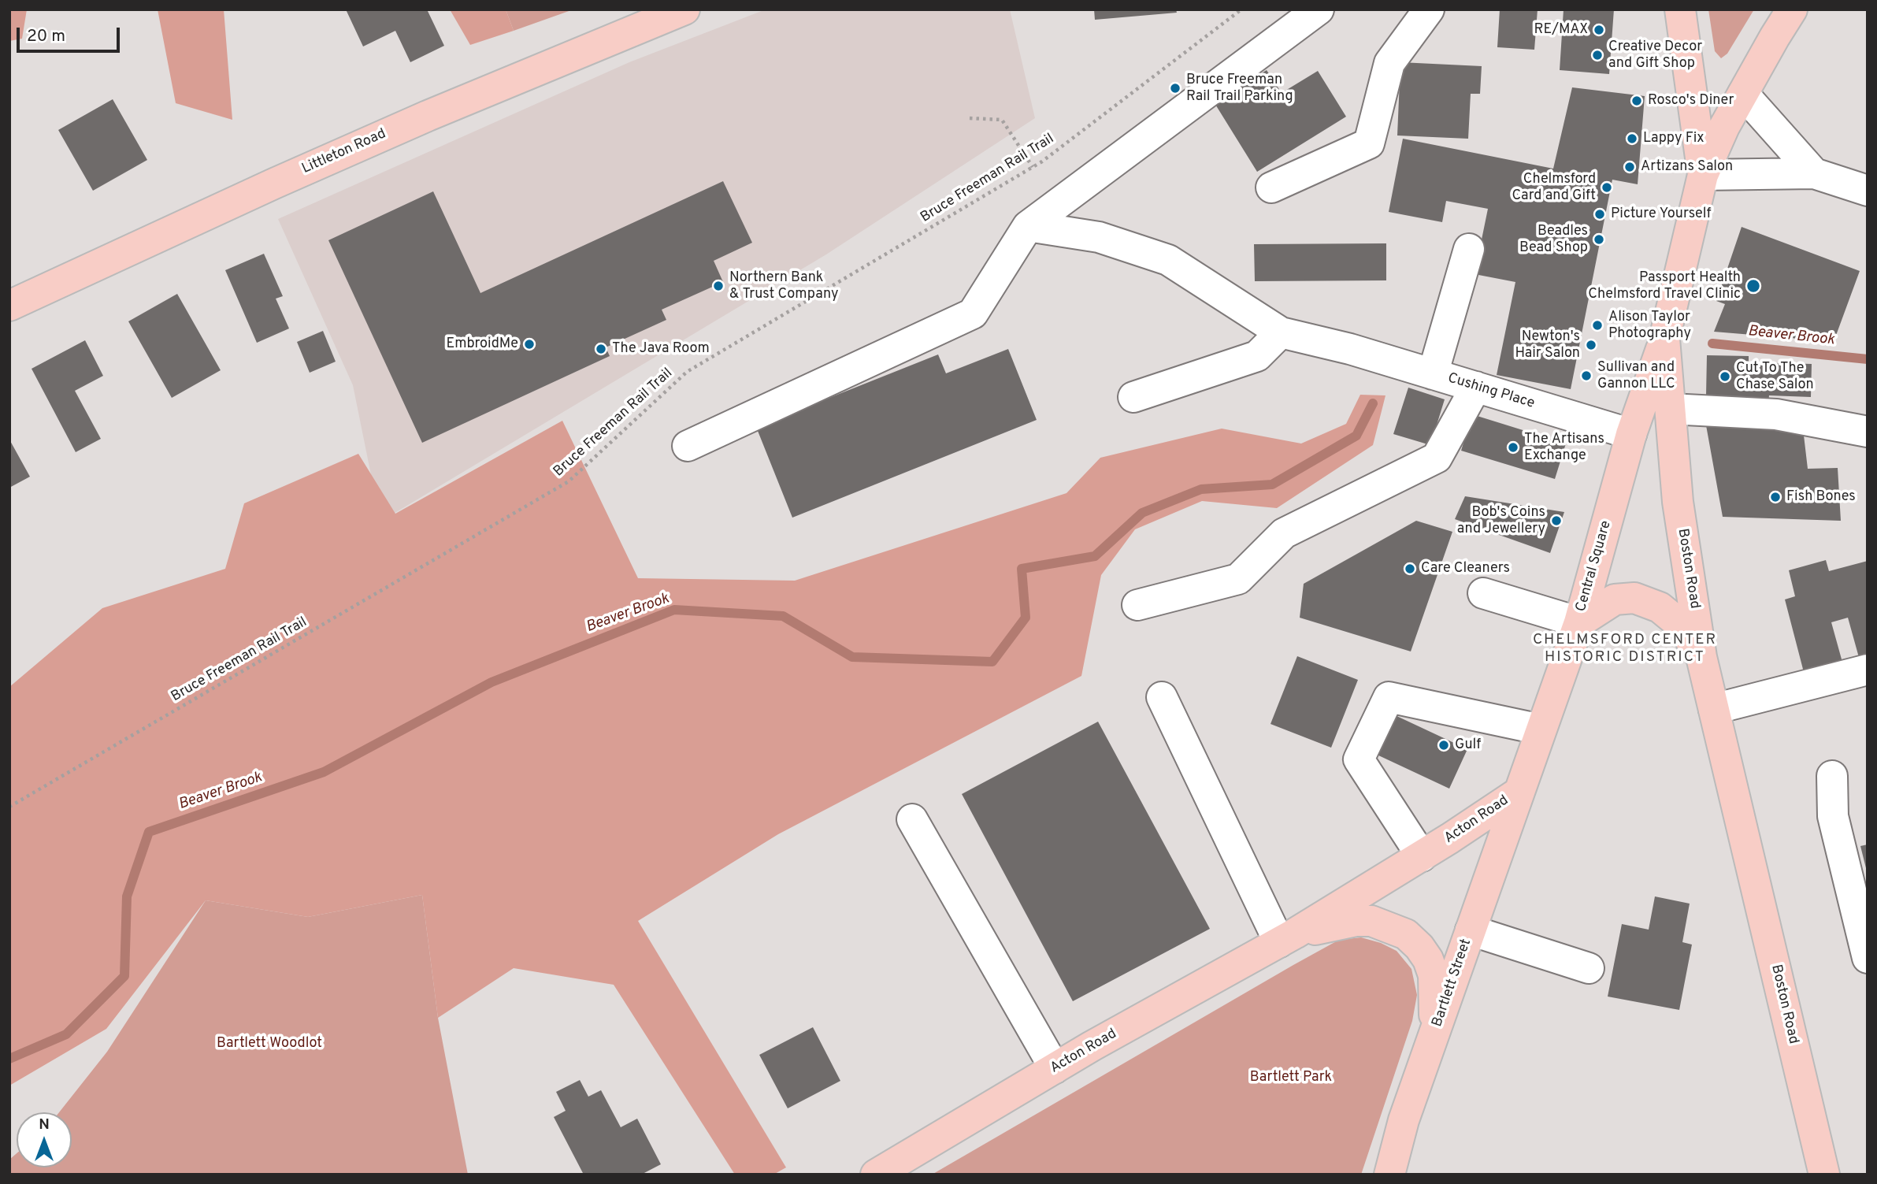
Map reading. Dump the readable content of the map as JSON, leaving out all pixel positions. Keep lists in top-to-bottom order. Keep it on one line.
{"streets":{"main road":["Littleton Road","Central Square","Boston Road","Acton Road","Bartlett Street"],"street":["Cushing Place"],"path":["Bruce Freeman Rail Trail"]},"crossings":[["Cushing Place","Central Square"],["Central Square","Boston Road"],["Central Square","Acton Road"],["Central Square","Bartlett Street"],["Acton Road","Bartlett Street"]],"districts":["CHELMSFORD CENTER HISTORIC DISTRICT"],"water":["Beaver Brook"],"parks":["Bartlett Woodlot","Bartlett Park"],"places":["RE/MAX","Creative Decor and Gift Shop","Bruce Freeman Rail Trail Parking","Rosco's Diner","Lappy Fix","Artizans Salon","Chelmsford Card and Gift","Picture Yourself","Beadles Bead Shop","Northern Bank & Trust Company","Passport Health Chelmsford Travel Clinic","Alison Taylor Photography","EmbroidMe","Newton's Hair Salon","The Java Room","Sullivan and Gannon LLC","Cut To The Chase Salon","The Artisans Exchange","Fish Bones","Bob's Coins and Jewellery","Care Cleaners","Gulf"],"scale_bar":"20 m","north":"top"}
